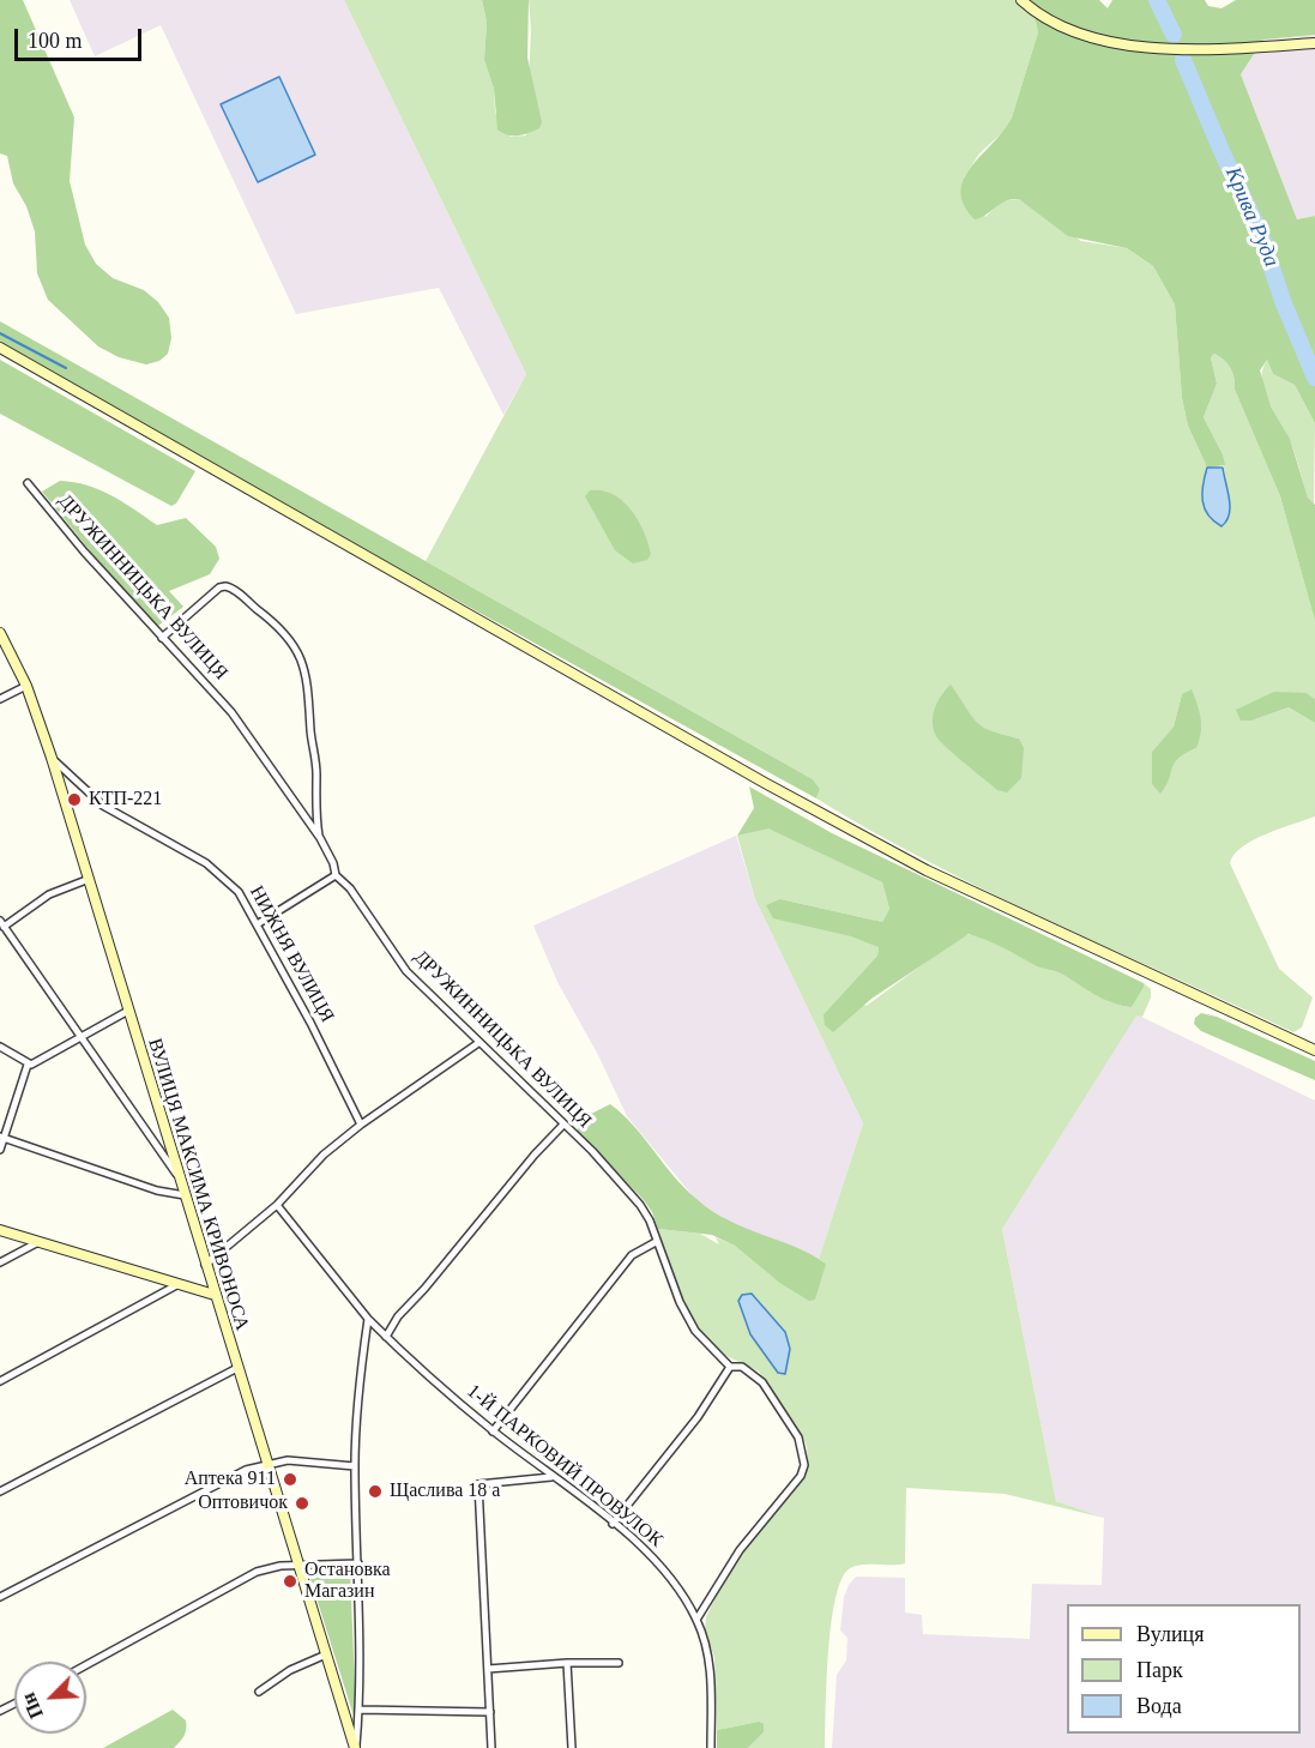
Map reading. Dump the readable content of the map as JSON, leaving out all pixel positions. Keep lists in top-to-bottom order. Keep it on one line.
{"streets":{"street":["ДРУЖИННИЦЬКА ВУЛИЦЯ","НИЖНЯ ВУЛИЦЯ","ВУЛИЦЯ МАКСИМА КРИВОНОСА","1-Й ПАРКОВИЙ ПРОВУЛОК"]},"crossings":[["ДРУЖИННИЦЬКА ВУЛИЦЯ","1-Й ПАРКОВИЙ ПРОВУЛОК"],["НИЖНЯ ВУЛИЦЯ","ВУЛИЦЯ МАКСИМА КРИВОНОСА"]],"water":["Крива Руда"],"places":["КТП-221","Аптека 911","Щаслива 18 а","Оптовичок","Остановка Магазин"],"legend":["Вулиця","Парк","Вода"],"scale_bar":"100 m","north":"bottom left"}
